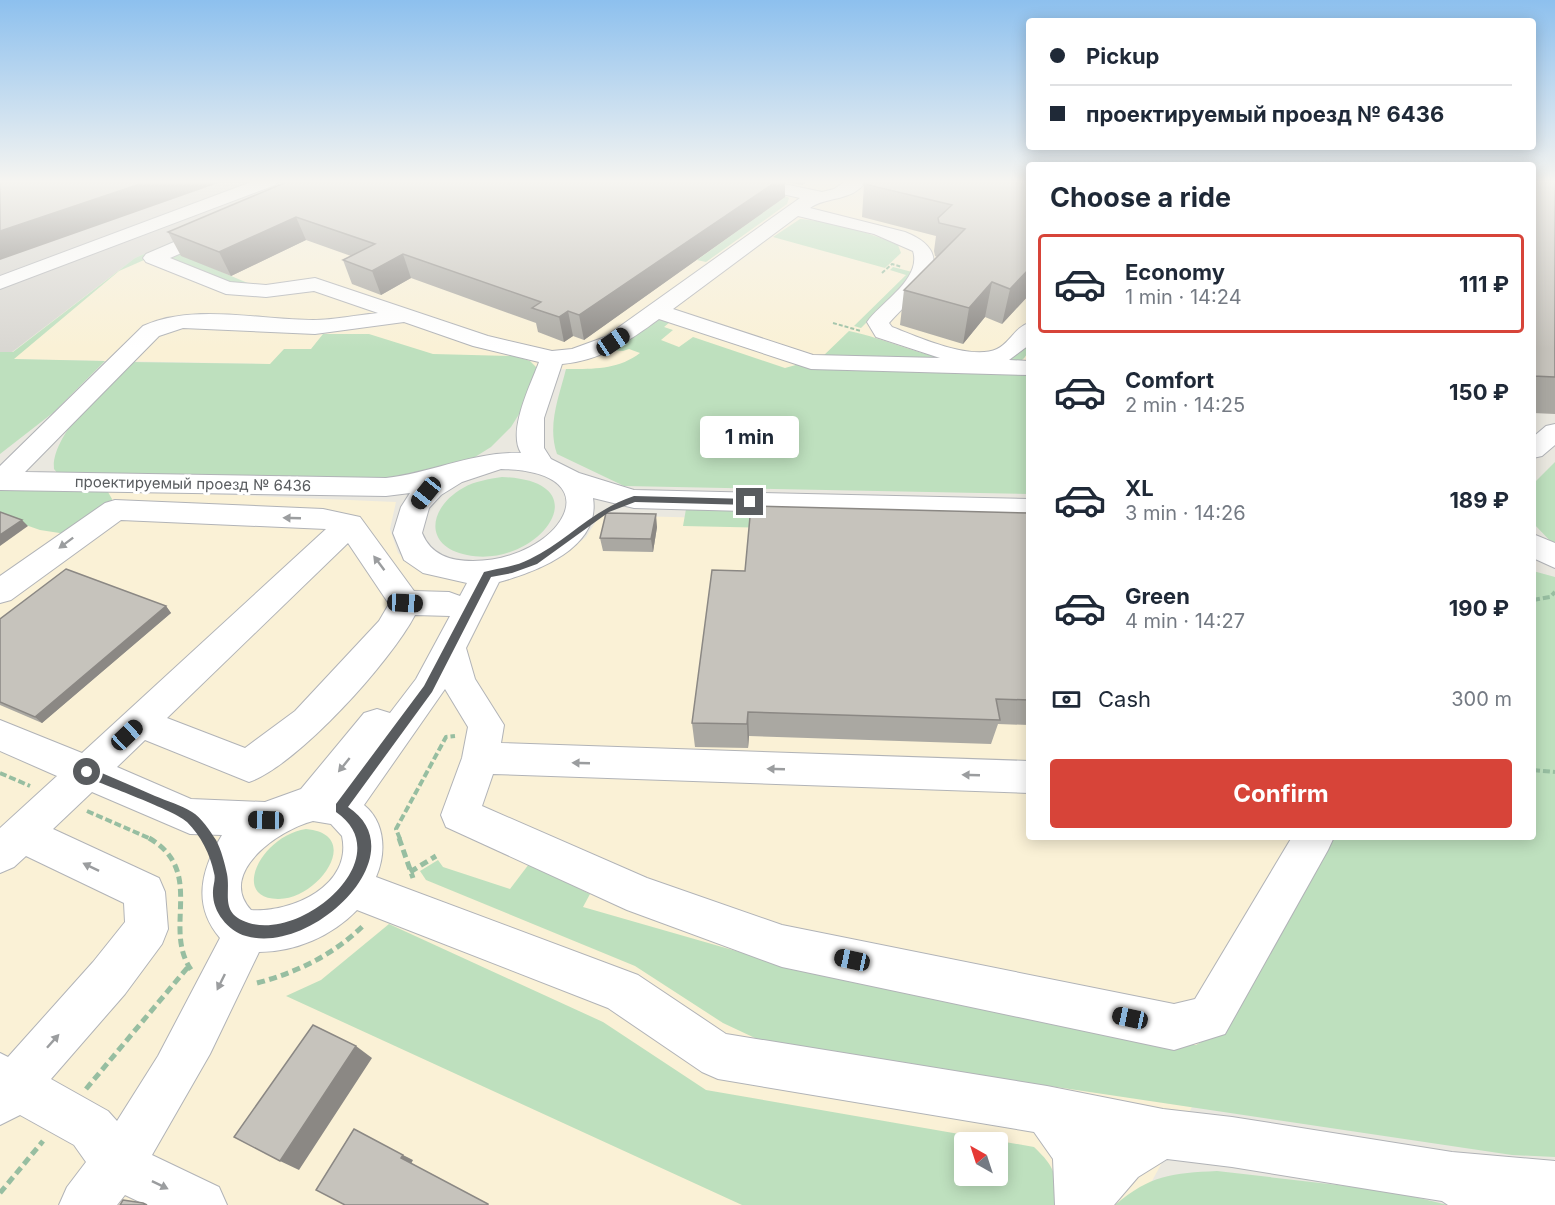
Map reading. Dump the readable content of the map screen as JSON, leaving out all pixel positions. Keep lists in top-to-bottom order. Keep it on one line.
{"streets":{"street":["проектируемый проезд № 6436"]},"north":"top left","page":{"banner":["Pickup","проектируемый проезд № 6436"],"heading":"Choose a ride","list":[{"name":"Economy","note":"1 min · 14:24","value":"111 ₽"},{"name":"Comfort","note":"2 min · 14:25","value":"150 ₽"},{"name":"XL","note":"3 min · 14:26","value":"189 ₽"},{"name":"Green","note":"4 min · 14:27","value":"190 ₽"}],"bubble":"1 min","pay":["Cash","300 m"],"buttons":"Confirm"}}
